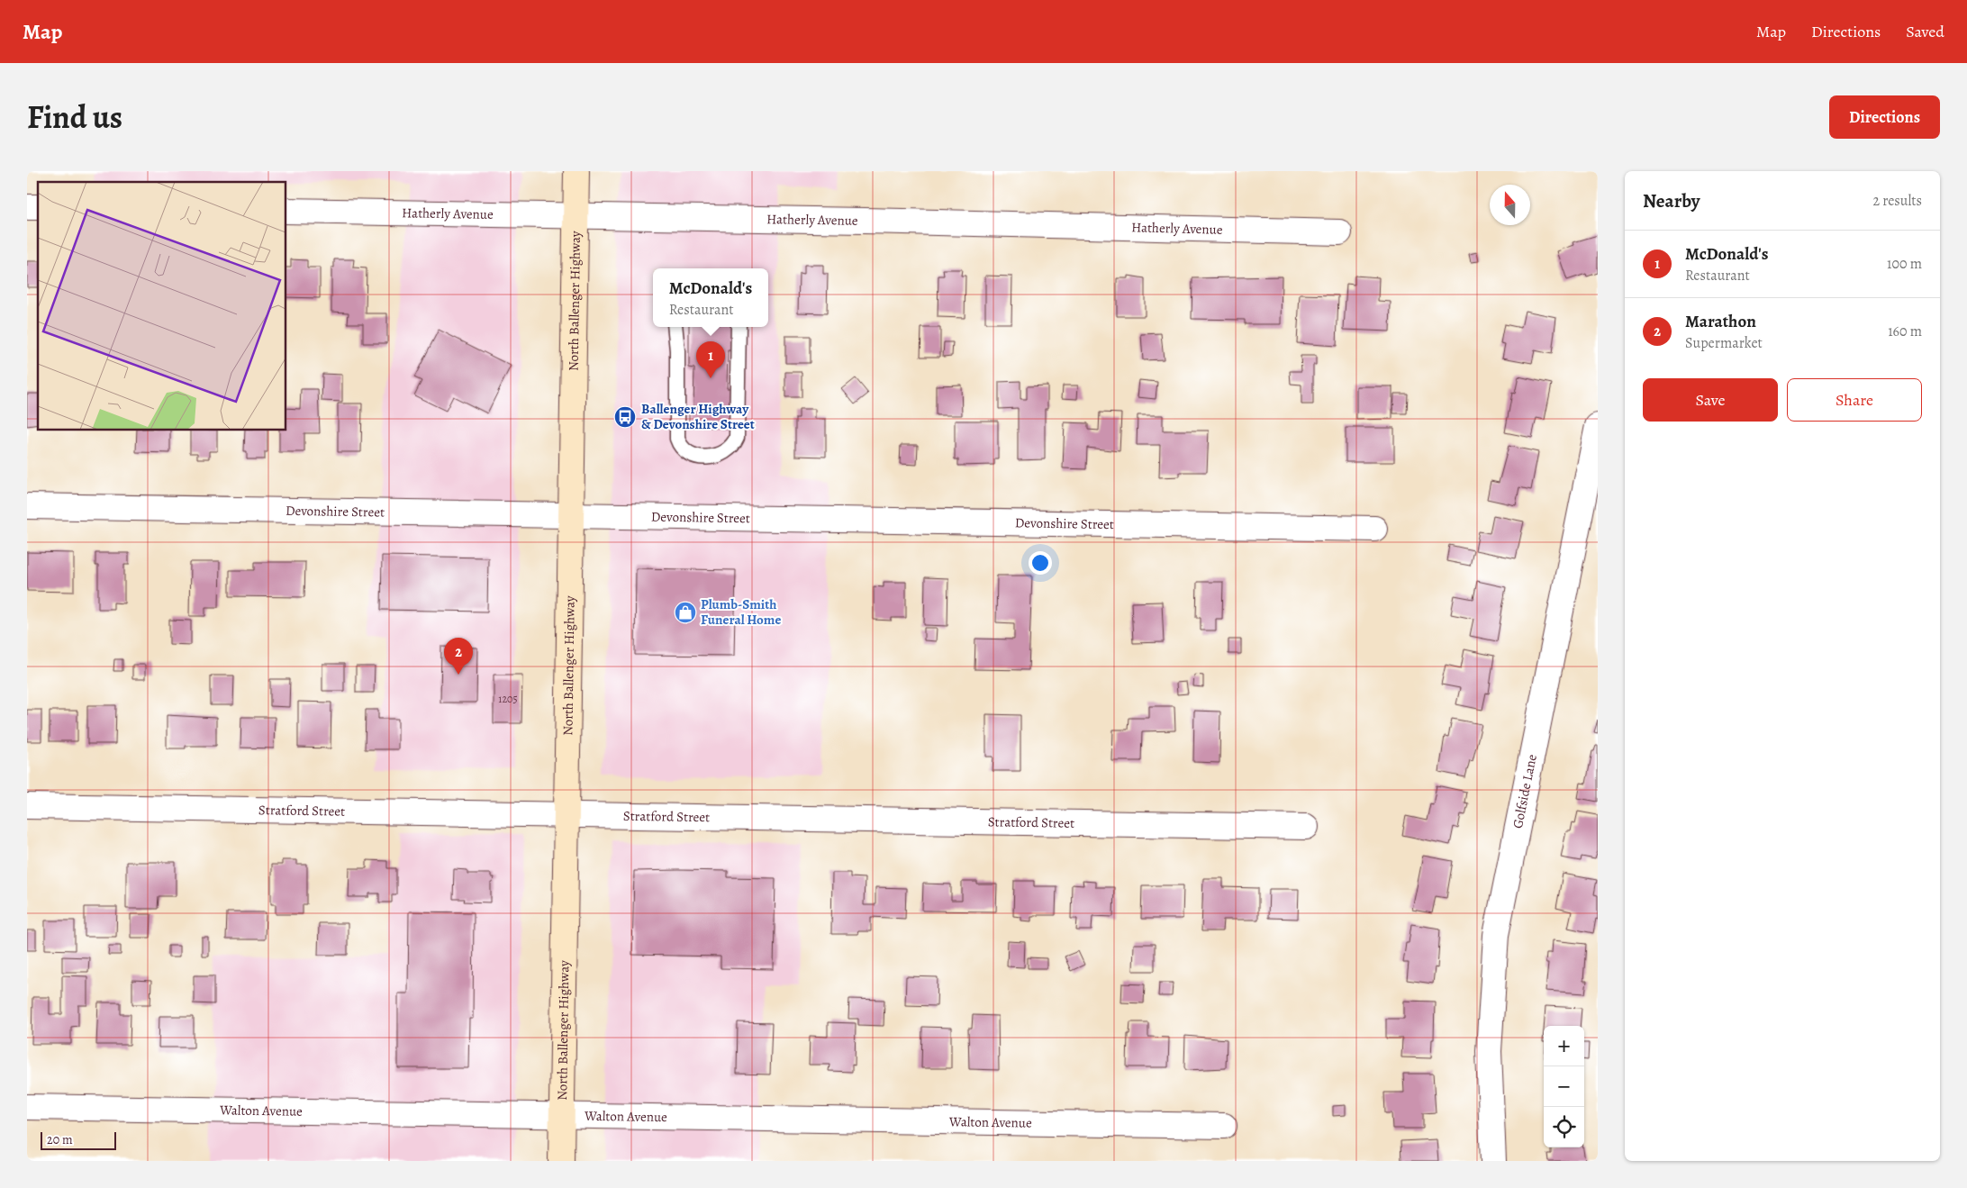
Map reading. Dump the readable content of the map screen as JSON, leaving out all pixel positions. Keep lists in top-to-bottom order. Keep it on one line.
{"streets":{"main road":["North Ballenger Highway"],"street":["Hatherly Avenue","Devonshire Street","Golfside Lane","Stratford Street","Walton Avenue"]},"crossings":[["Hatherly Avenue","North Ballenger Highway"],["North Ballenger Highway","Devonshire Street"],["North Ballenger Highway","Stratford Street"],["North Ballenger Highway","Walton Avenue"]],"places":{"bus stop":["Ballenger Highway & Devonshire Street"],"shop":["Plumb-Smith Funeral Home"]},"house_numbers":["1205"],"scale_bar":"20 m","north":"top","page":{"header":"Map","nav":["Map","Directions","Saved"],"title":"Find us","buttons":["Directions",["Save","Share"]],"heading":["Nearby","2 results"],"list":[{"mark":"1","name":"McDonald's","note":"Restaurant","value":"100 m"},{"mark":"2","name":"Marathon","note":"Supermarket","value":"160 m"}],"popup":["McDonald's","Restaurant"],"pins":["1","2"],"map_buttons":["+","−"],"scale":"20 m"}}
